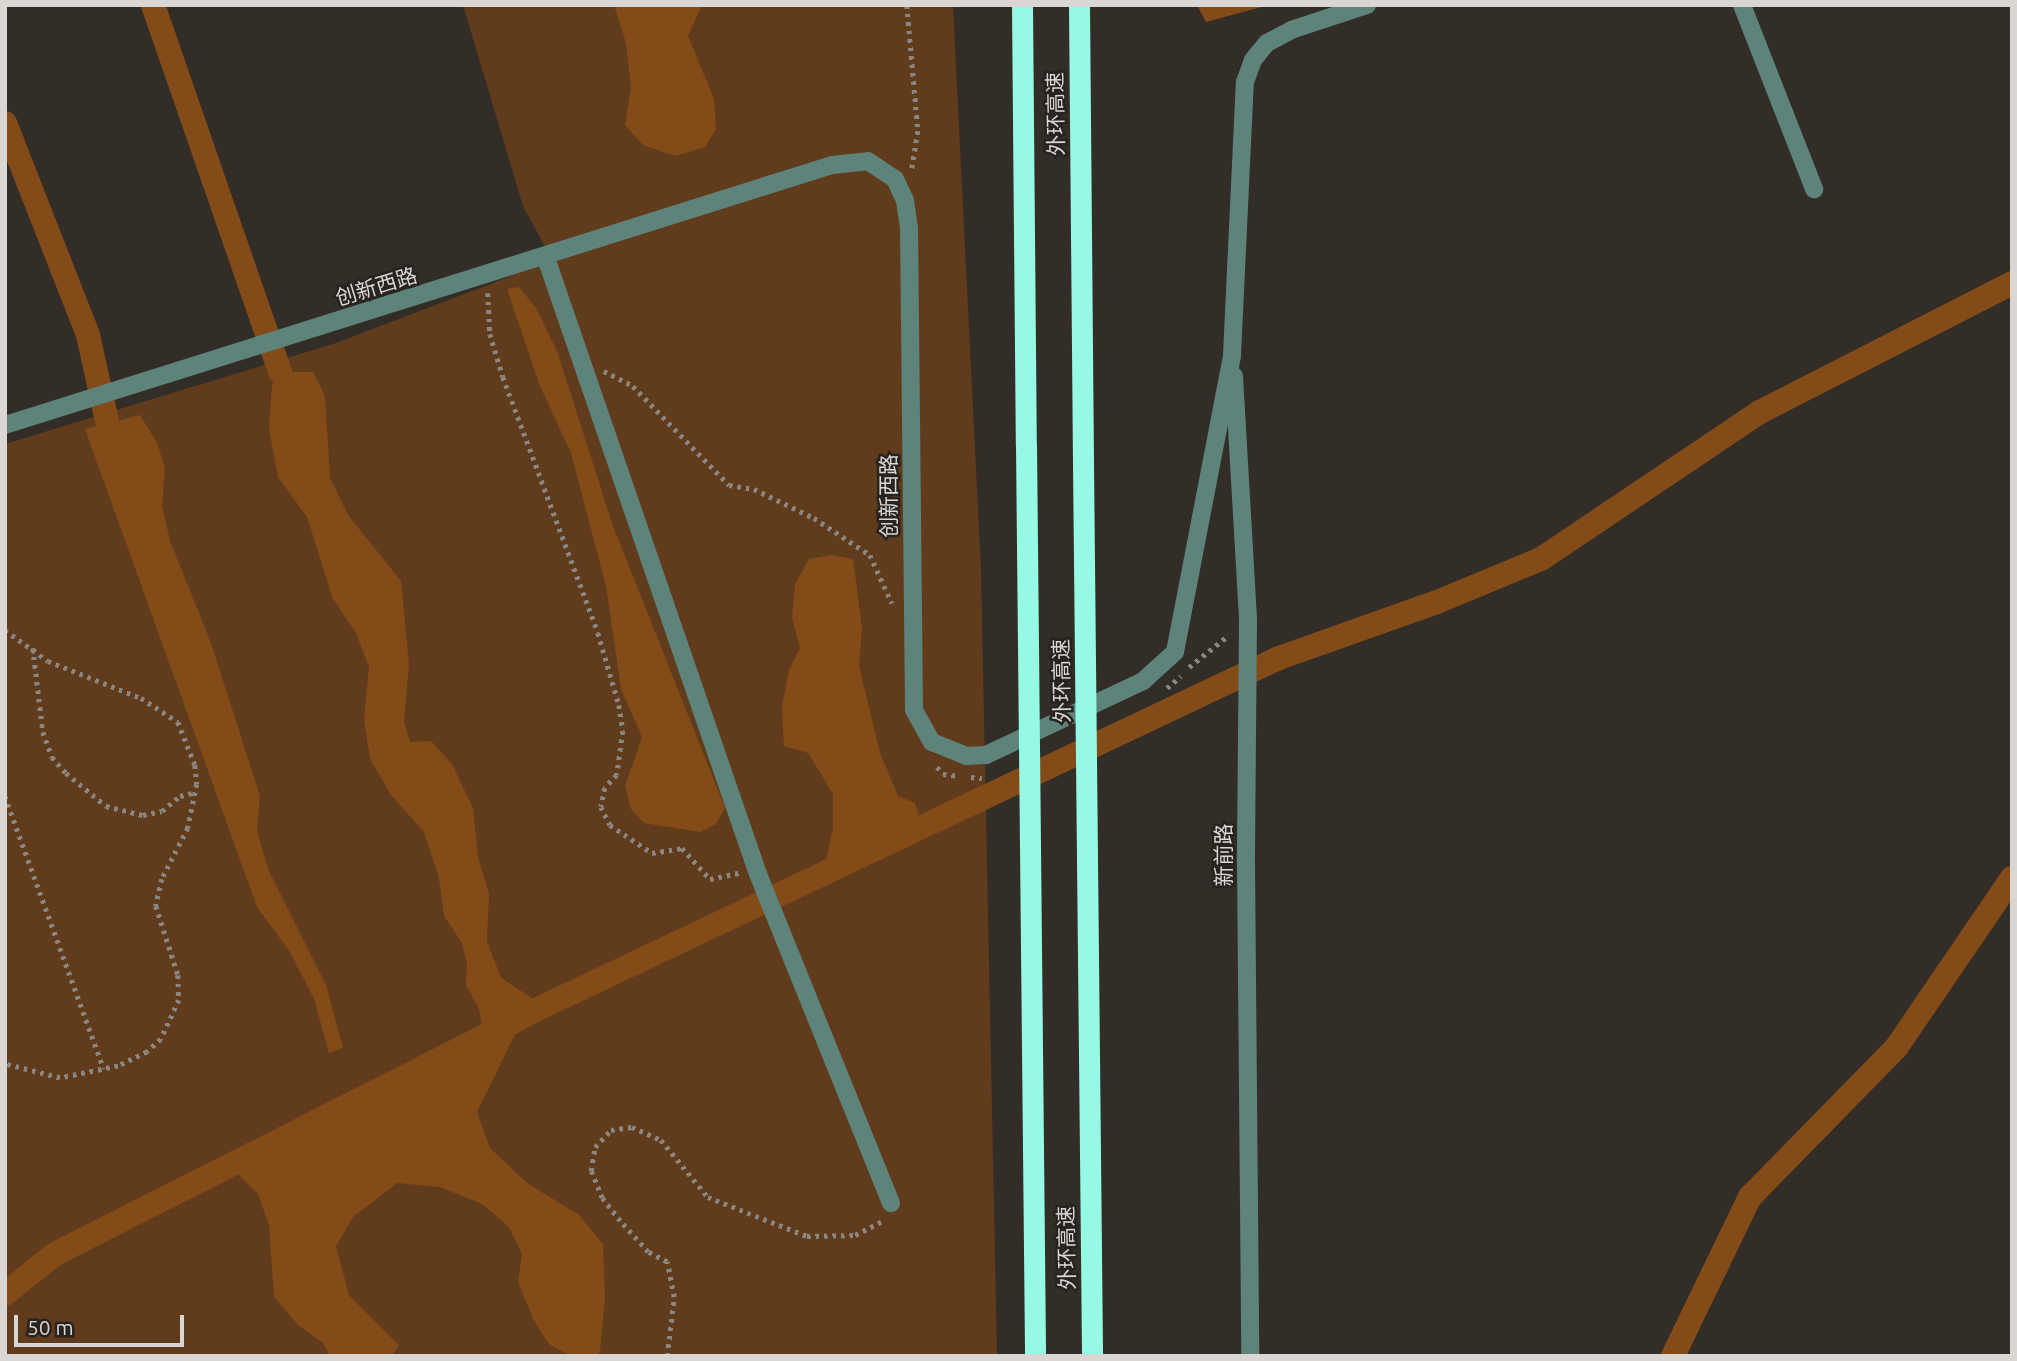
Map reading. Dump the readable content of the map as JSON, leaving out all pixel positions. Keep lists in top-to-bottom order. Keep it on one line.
{"streets":{"highway":["外环高速"],"street":["创新西路","新前路"]},"crossings":[["创新西路","新前路"]],"scale_bar":"50 m"}
